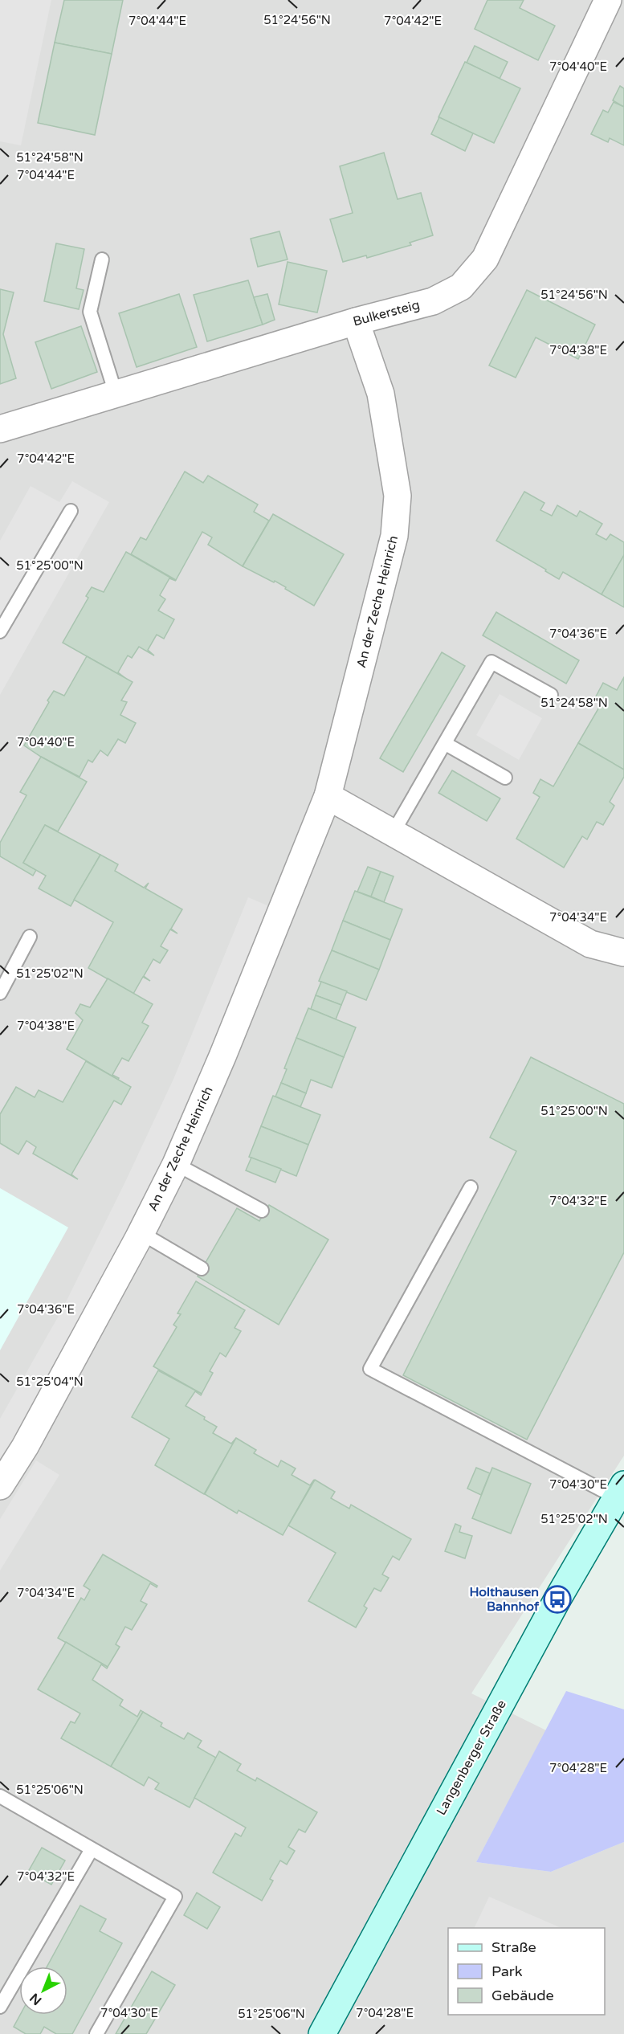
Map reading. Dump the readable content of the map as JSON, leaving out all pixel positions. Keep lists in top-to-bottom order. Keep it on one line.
{"streets":{"main road":["Langenberger Straße"],"street":["Bulkersteig","An der Zeche Heinrich"]},"crossings":[["Bulkersteig","An der Zeche Heinrich"]],"places":{"bus stop":["Holthausen Bahnhof"]},"legend":["Straße","Park","Gebäude"],"north":"bottom left","coordinates":["51°24'56\"N","7°04'44\"E","7°04'42\"E","7°04'40\"E","51°24'58\"N","7°04'38\"E","51°25'00\"N","7°04'36\"E","7°04'34\"E","51°25'02\"N","7°04'32\"E","51°25'04\"N","7°04'30\"E","7°04'28\"E","51°25'06\"N"]}
